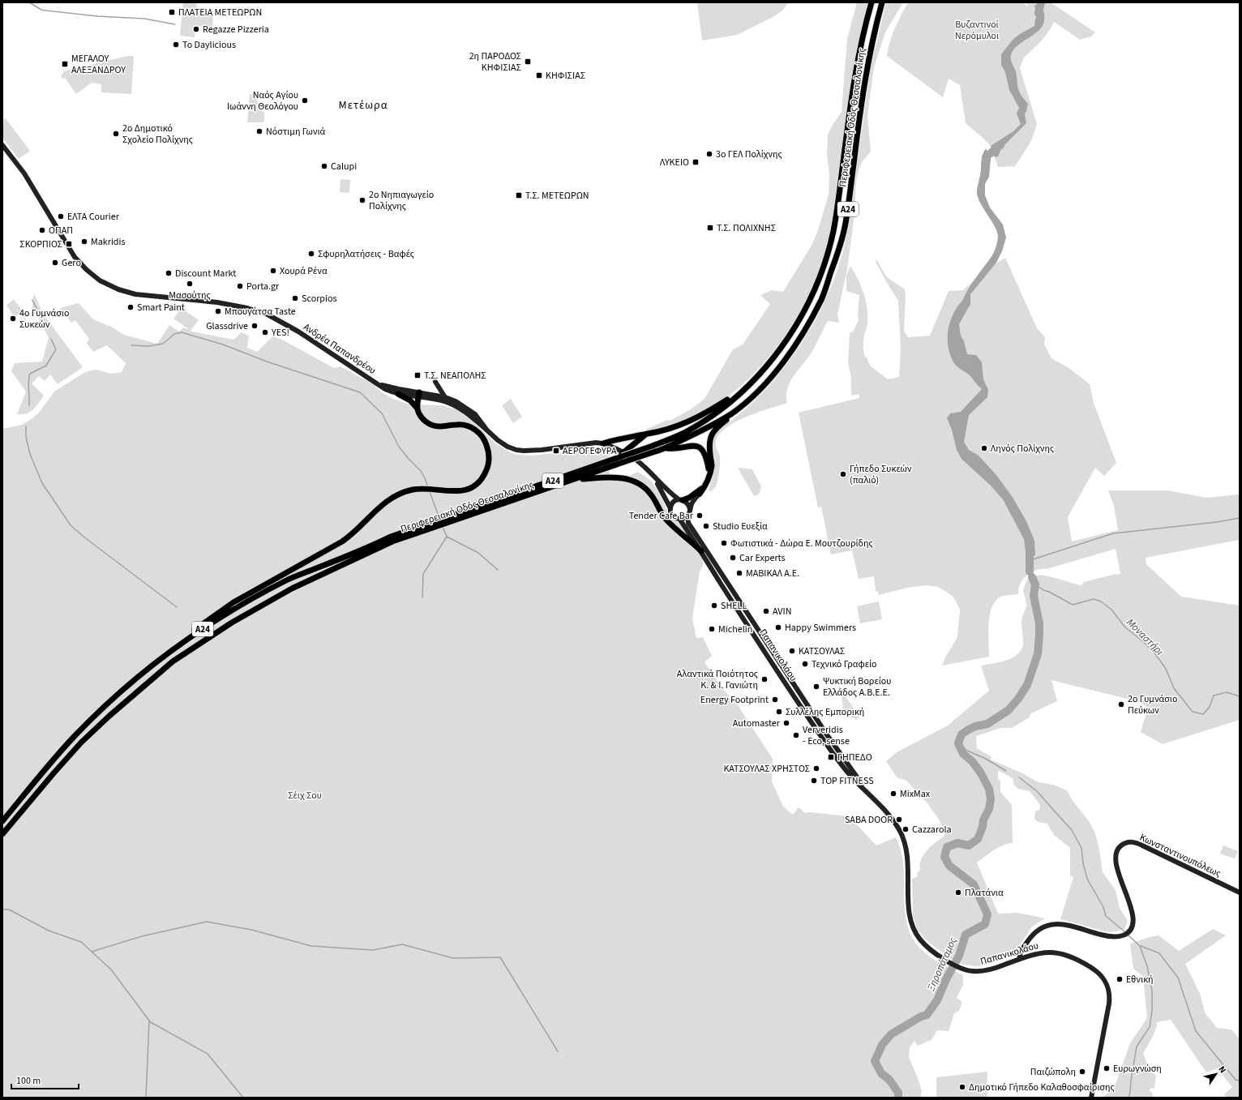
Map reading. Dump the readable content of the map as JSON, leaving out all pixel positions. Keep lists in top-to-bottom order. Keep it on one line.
{"streets":{"highway":["Περιφερειακή Οδός Θεσσαλονίκης","Α24"],"main road":["Ανδρέα Παπανδρέου","Παπανικολάου","Κωνσταντινουπόλεως"]},"crossings":[["Περιφερειακή Οδός Θεσσαλονίκης","Ανδρέα Παπανδρέου"],["Ανδρέα Παπανδρέου","Παπανικολάου"],["Παπανικολάου","Κωνσταντινουπόλεως"]],"districts":["Μετέωρα"],"water":["Μοναστήρι","Ξηροπόταμος"],"parks":["Βυζαντινοί Νερόμυλοι","Σέιχ Σου"],"places":{"transit":["ΠΛΑΤΕΙΑ ΜΕΤΕΩΡΩΝ","2η ΠΑΡΟΔΟΣ ΚΗΦΙΣΙΑΣ","ΜΕΓΑΛΟΥ ΑΛΕΞΑΝΔΡΟΥ","ΚΗΦΙΣΙΑΣ","ΛΥΚΕΙΟ","Τ.Σ. ΜΕΤΕΩΡΩΝ","Τ.Σ. ΠΟΛΙΧΝΗΣ","ΣΚΟΡΠΙΟΣ","Τ.Σ. ΝΕΑΠΟΛΗΣ","ΑΕΡΟΓΕΦΥΡΑ","ΓΗΠΕΔΟ"],"other":["Regazze Pizzeria","To Daylicious","Ναός Αγίου Ιωάννη Θεολόγου","Νόστιμη Γωνιά","2ο Δημοτικό Σχολείο Πολίχνης","3o ΓΕΛ Πολίχνης","Calupi","2ο Νηπιαγωγείο Πολίχνης","ΕΛΤΑ Courier","ΟΠΑΠ","Makridis","Σφυρηλατήσεις - Βαφές","Gero","Χουρά Ρένα","Discount Markt","Μασούτης","Porta.gr","Scorpios","Smart Paint","Μπουγάτσα Taste","4ο Γυμνάσιο Συκεών","Glassdrive","YES!","Ληνός Πολίχνης","Γήπεδο Συκεών (παλιό)","Tender Cafe Bar","Studio Ευεξία","Φωτιστικά - Δώρα Ε. Μουτζουρίδης","Car Experts","ΜΑΒΙΚΑΛ Α.Ε.","SHELL","AVIN","Happy Swimmers","Michelin","ΚΑΤΣΟΥΛΑΣ","Τεχνικό Γραφείο","Αλαντικά Ποιότητος Κ. & Ι. Γανιώτη","Ψυκτική Βορείου Ελλάδος Α.Β.Ε.Ε.","Energy Footprint","2ο Γυμνάσιο Πεύκων","Συλλέλης Εμπορική","Automaster","Ververidis - Eco, sense","ΚΑΤΣΟΥΛΑΣ ΧΡΗΣΤΟΣ","TOP FITNESS","MixMax","SABA DOOR","Cazzarola","Πλατάνια","Εθνική","Ευρωγνώση","Παιζώπολη","Δημοτικό Γήπεδο Καλαθοσφαίρισης"]},"scale_bar":"100 m","north":"top right"}
